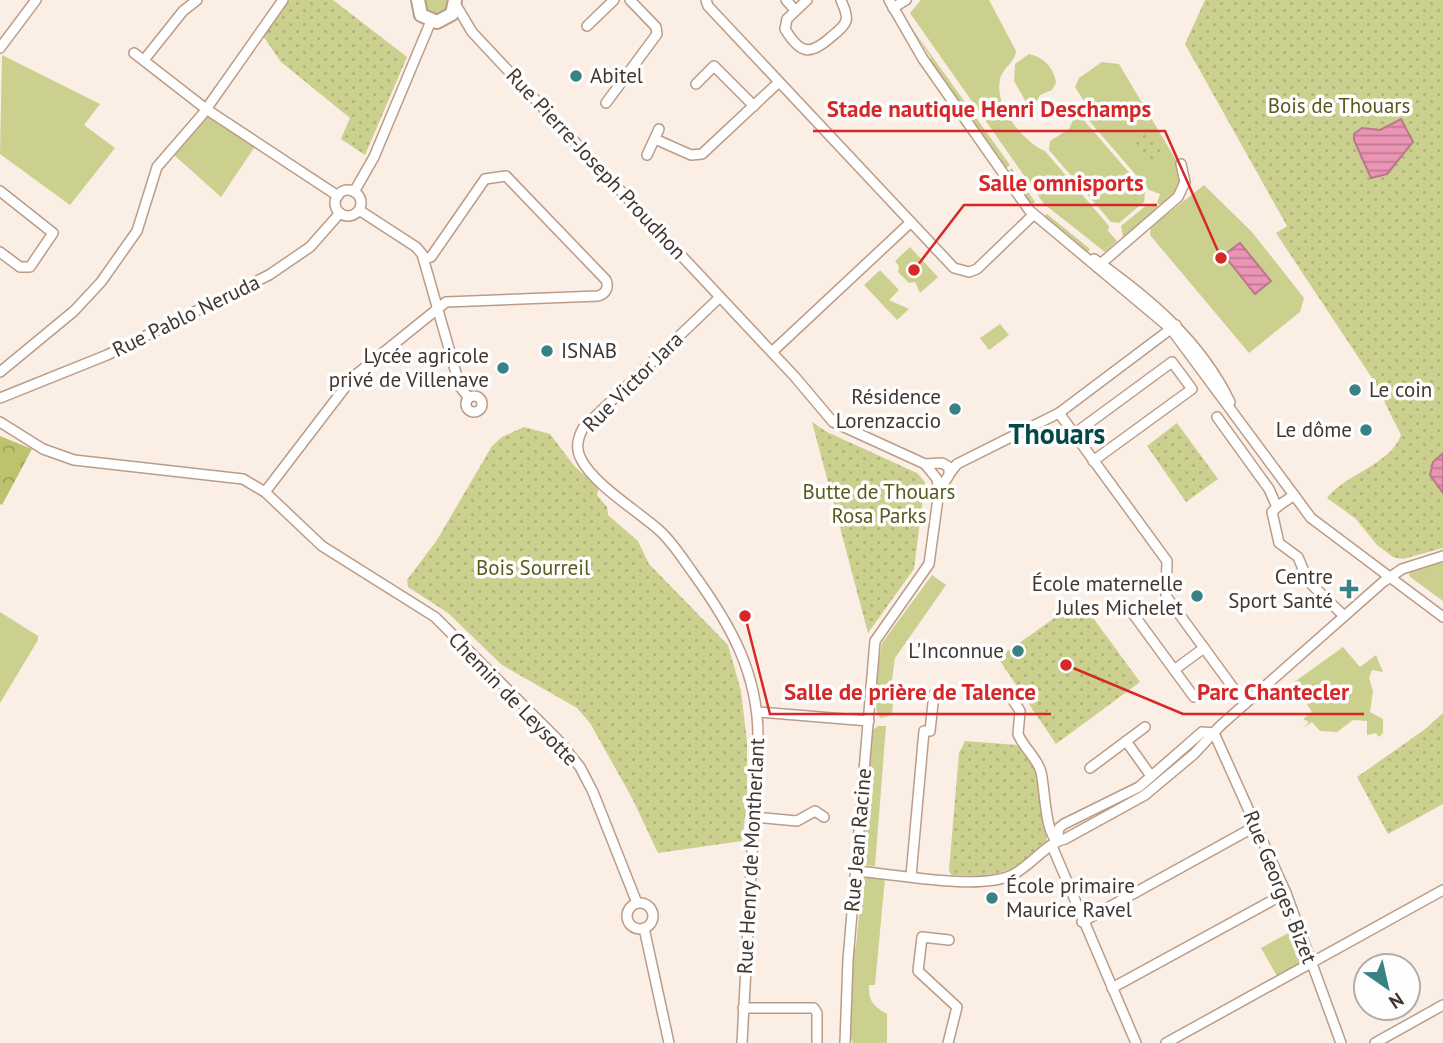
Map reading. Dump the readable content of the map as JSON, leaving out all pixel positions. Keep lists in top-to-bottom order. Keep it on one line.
{"streets":{"street":["Rue Pierre-Joseph Proudhon","Rue Pablo Neruda","Rue Victor Jara","Chemin de Leysotte","Rue Jean Racine","Rue Henry de Montherlant","Rue Georges Bizet"]},"crossings":[["Rue Pierre-Joseph Proudhon","Rue Victor Jara"],["Rue Pierre-Joseph Proudhon","Rue Jean Racine"],["Rue Victor Jara","Rue Henry de Montherlant"]],"districts":["Thouars"],"parks":["Bois de Thouars","Butte de Thouars Rosa Parks","Bois Sourreil"],"places":{"other":["Abitel","Stade nautique Henri Deschamps","Salle omnisports","ISNAB","Lycée agricole privé de Villenave","Le coin","Résidence Lorenzaccio","Le dôme","École maternelle Jules Michelet","Salle de prière de Talence","L'Inconnue","Parc Chantecler","École primaire Maurice Ravel"],"health":["Centre Sport Santé"]},"north":"bottom right"}
